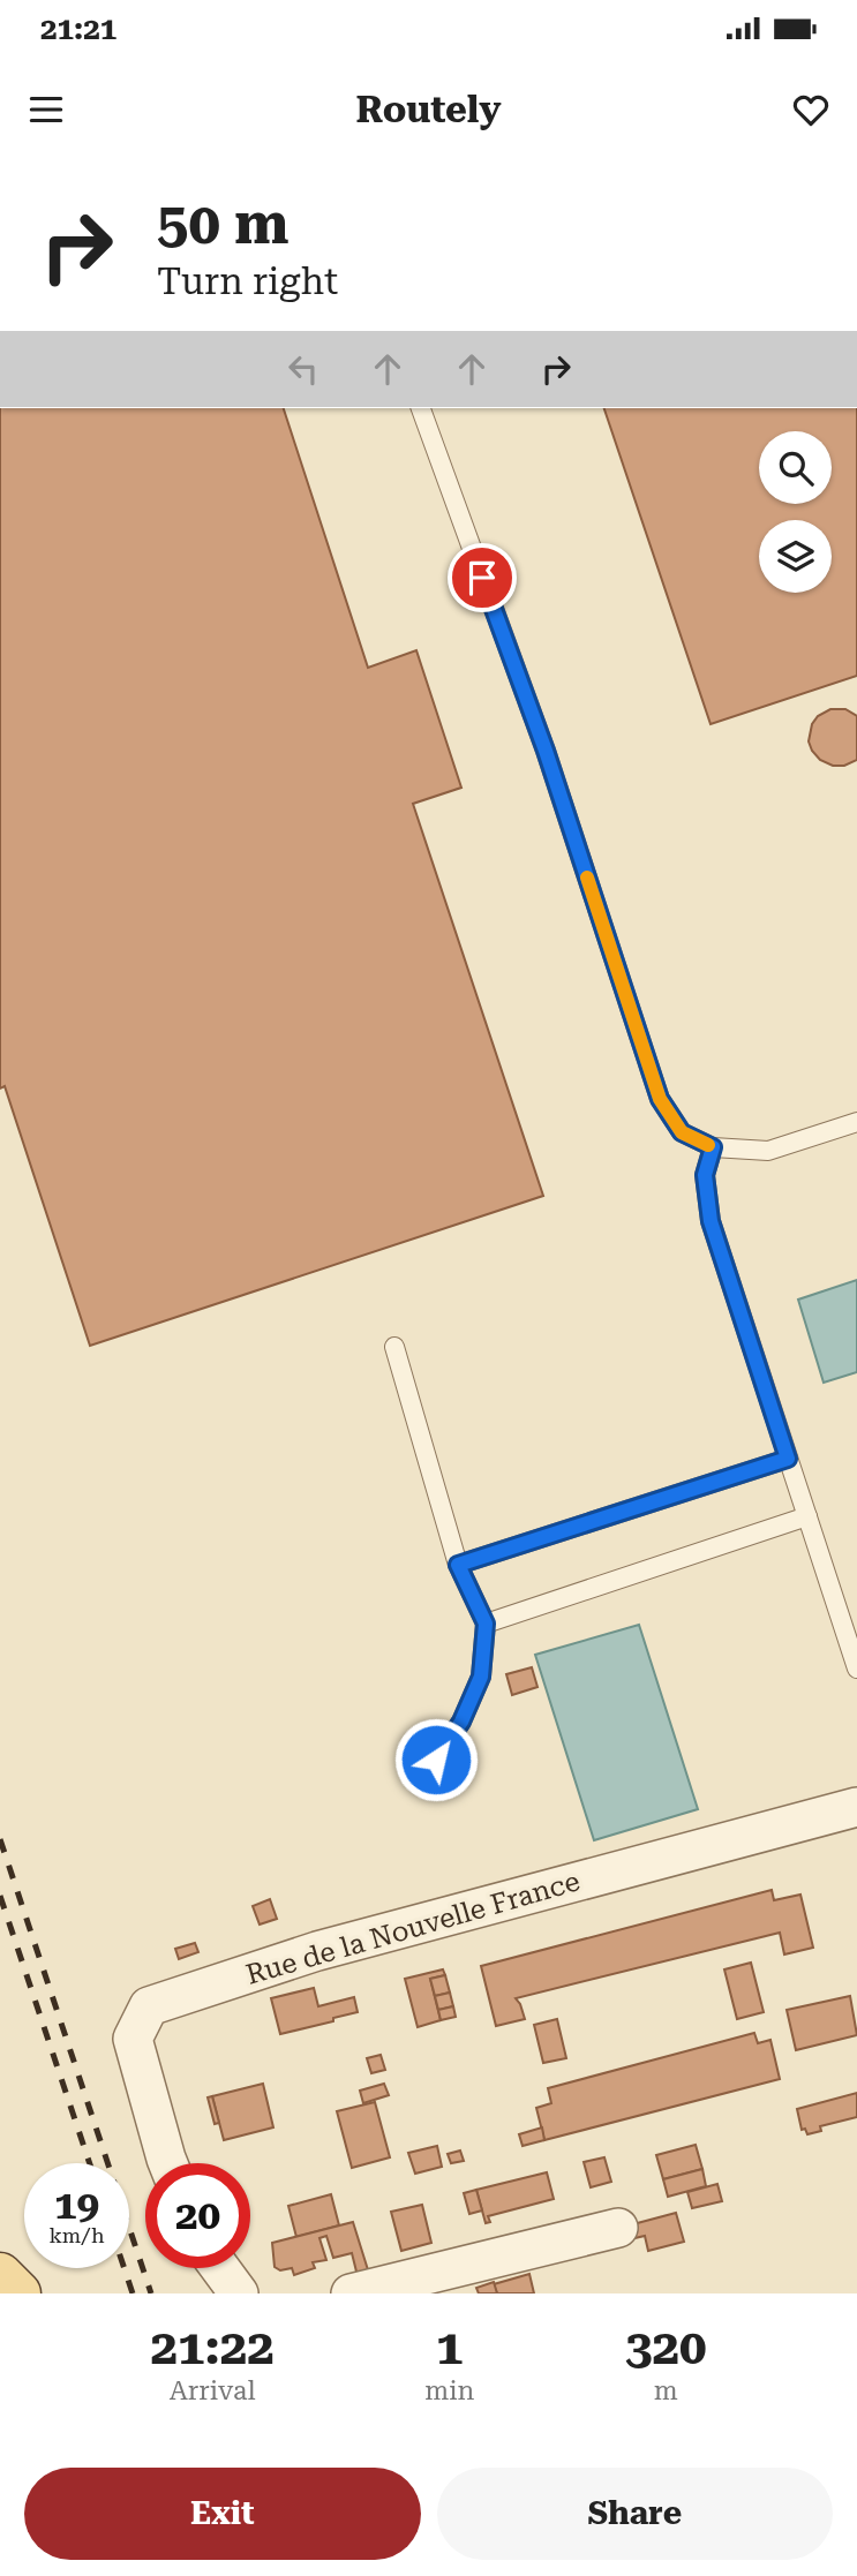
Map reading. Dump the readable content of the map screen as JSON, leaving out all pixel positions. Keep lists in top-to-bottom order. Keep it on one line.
{"streets":{"street":["Rue de la Nouvelle France"]},"page":{"status":"21:21","header":"Routely","turn":["50 m","Turn right"],"speed":"19 km/h","limit":"20","eta":["21:22","Arrival","1","min","320","m"],"buttons":["Exit","Share"]}}
